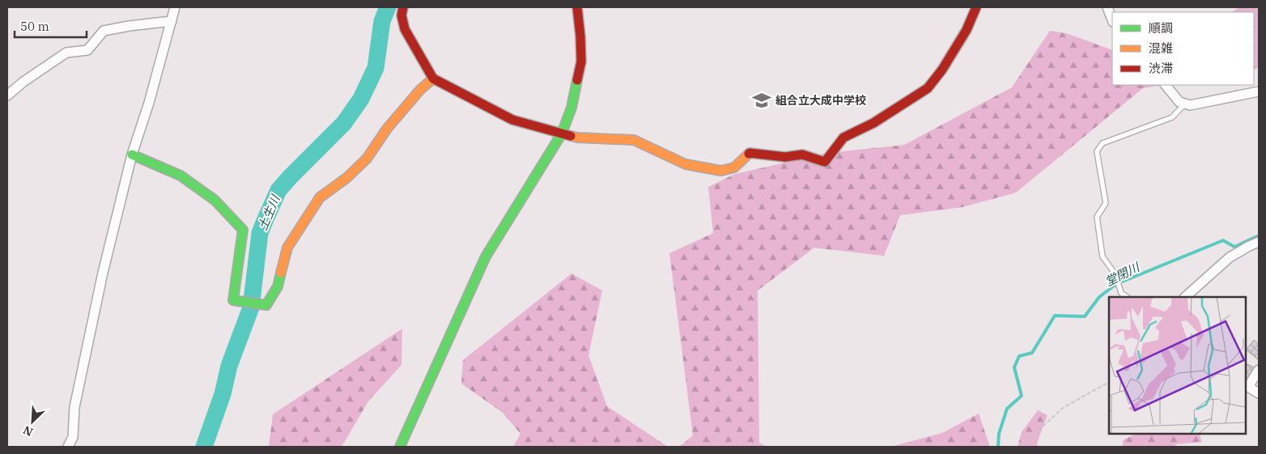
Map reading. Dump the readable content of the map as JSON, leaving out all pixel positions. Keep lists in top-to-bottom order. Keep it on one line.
{"water":["土生川","堂閉川"],"places":{"school or university":["組合立大成中学校"]},"legend":["順調","混雑","渋滞"],"scale_bar":"50 m","north":"bottom left"}
